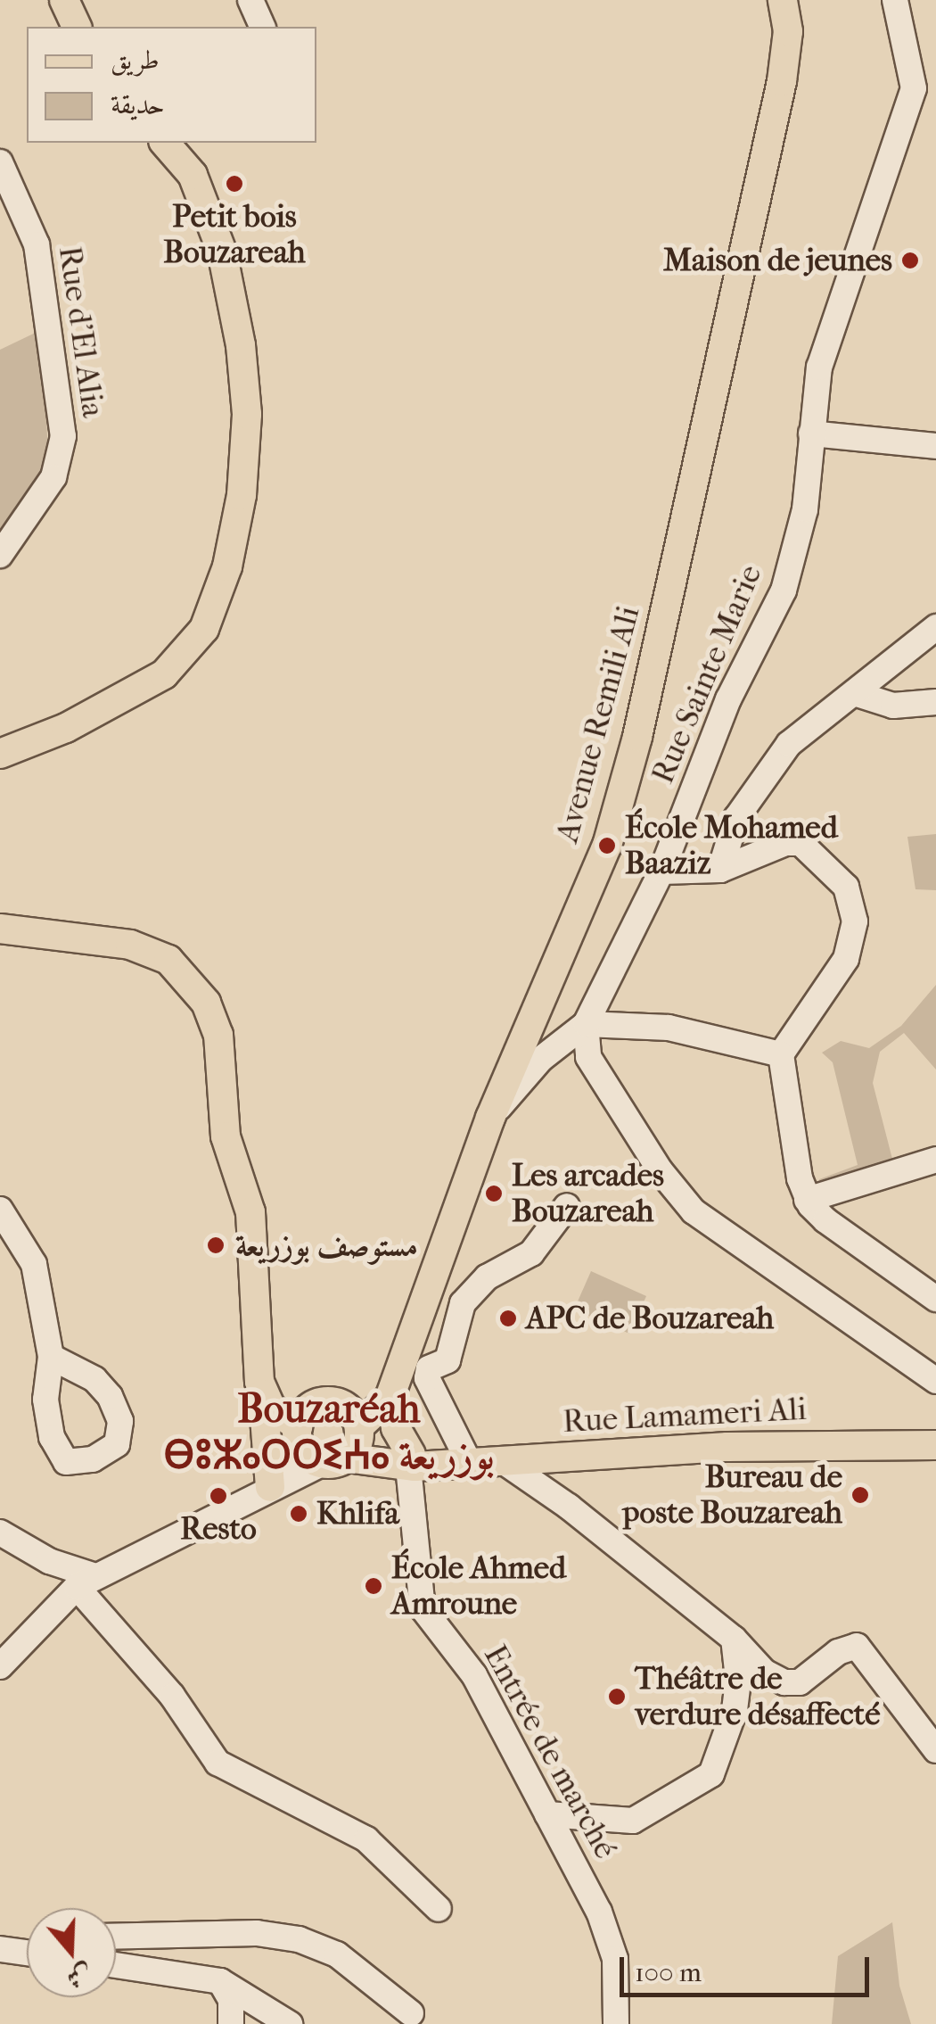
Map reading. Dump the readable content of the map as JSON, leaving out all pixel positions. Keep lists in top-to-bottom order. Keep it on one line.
{"streets":{"main road":["Avenue Remili Ali","Rue Lamameri Ali"],"street":["Rue d'El Alia","Rue Sainte Marie","Entrée de marché"]},"crossings":[["Rue Sainte Marie","Avenue Remili Ali"],["Avenue Remili Ali","Rue Lamameri Ali"],["Rue Lamameri Ali","Entrée de marché"]],"districts":["Bouzaréah ⴱⵓⵣⴰⵔⵔⵉⵄⴰ بوزريعة"],"places":["Petit bois Bouzareah","Maison de jeunes","École Mohamed Baaziz","Les arcades Bouzareah","مستوصف بوزريعة","APC de Bouzareah","Bureau de poste Bouzareah","Resto","Khlifa","École Ahmed Amroune","Théâtre de verdure désaffecté"],"legend":["طريق","حديقة"],"scale_bar":"100 m","north":"bottom"}
